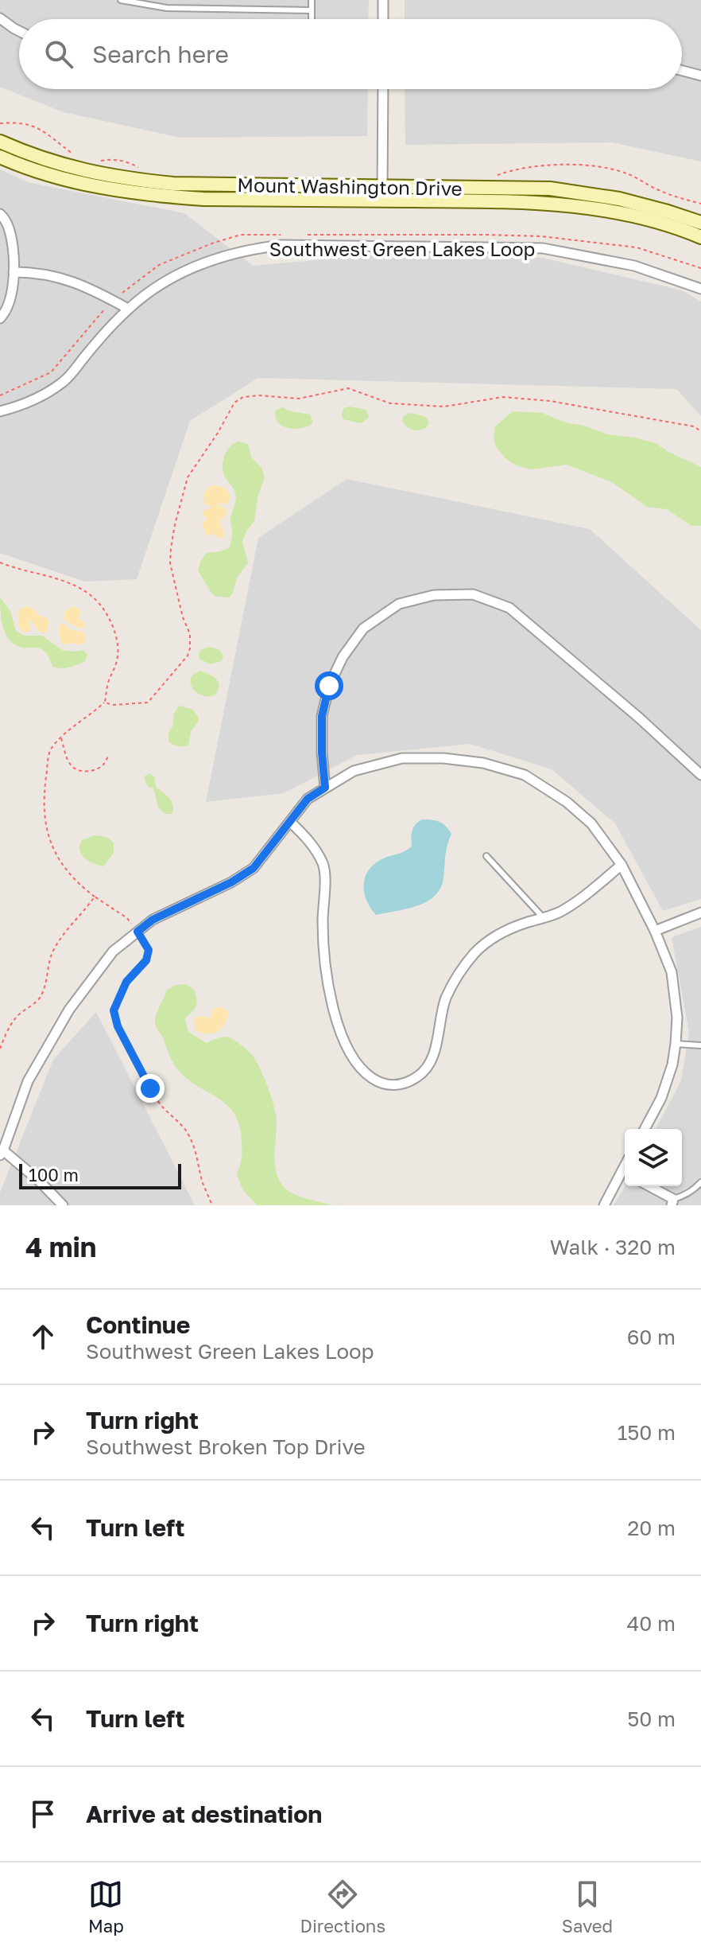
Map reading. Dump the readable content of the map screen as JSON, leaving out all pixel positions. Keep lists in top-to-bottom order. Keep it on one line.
{"streets":{"main road":["Mount Washington Drive"],"street":["Southwest Green Lakes Loop"]},"scale_bar":"100 m","page":{"search":"Search here","scale":"100 m","heading":["4 min","Walk · 320 m"],"list":[["Continue","Southwest Green Lakes Loop","60 m"],["Turn right","Southwest Broken Top Drive","150 m"],["Turn left","20 m"],["Turn right","40 m"],["Turn left","50 m"],"Arrive at destination"],"nav":["Map","Directions","Saved"]}}
